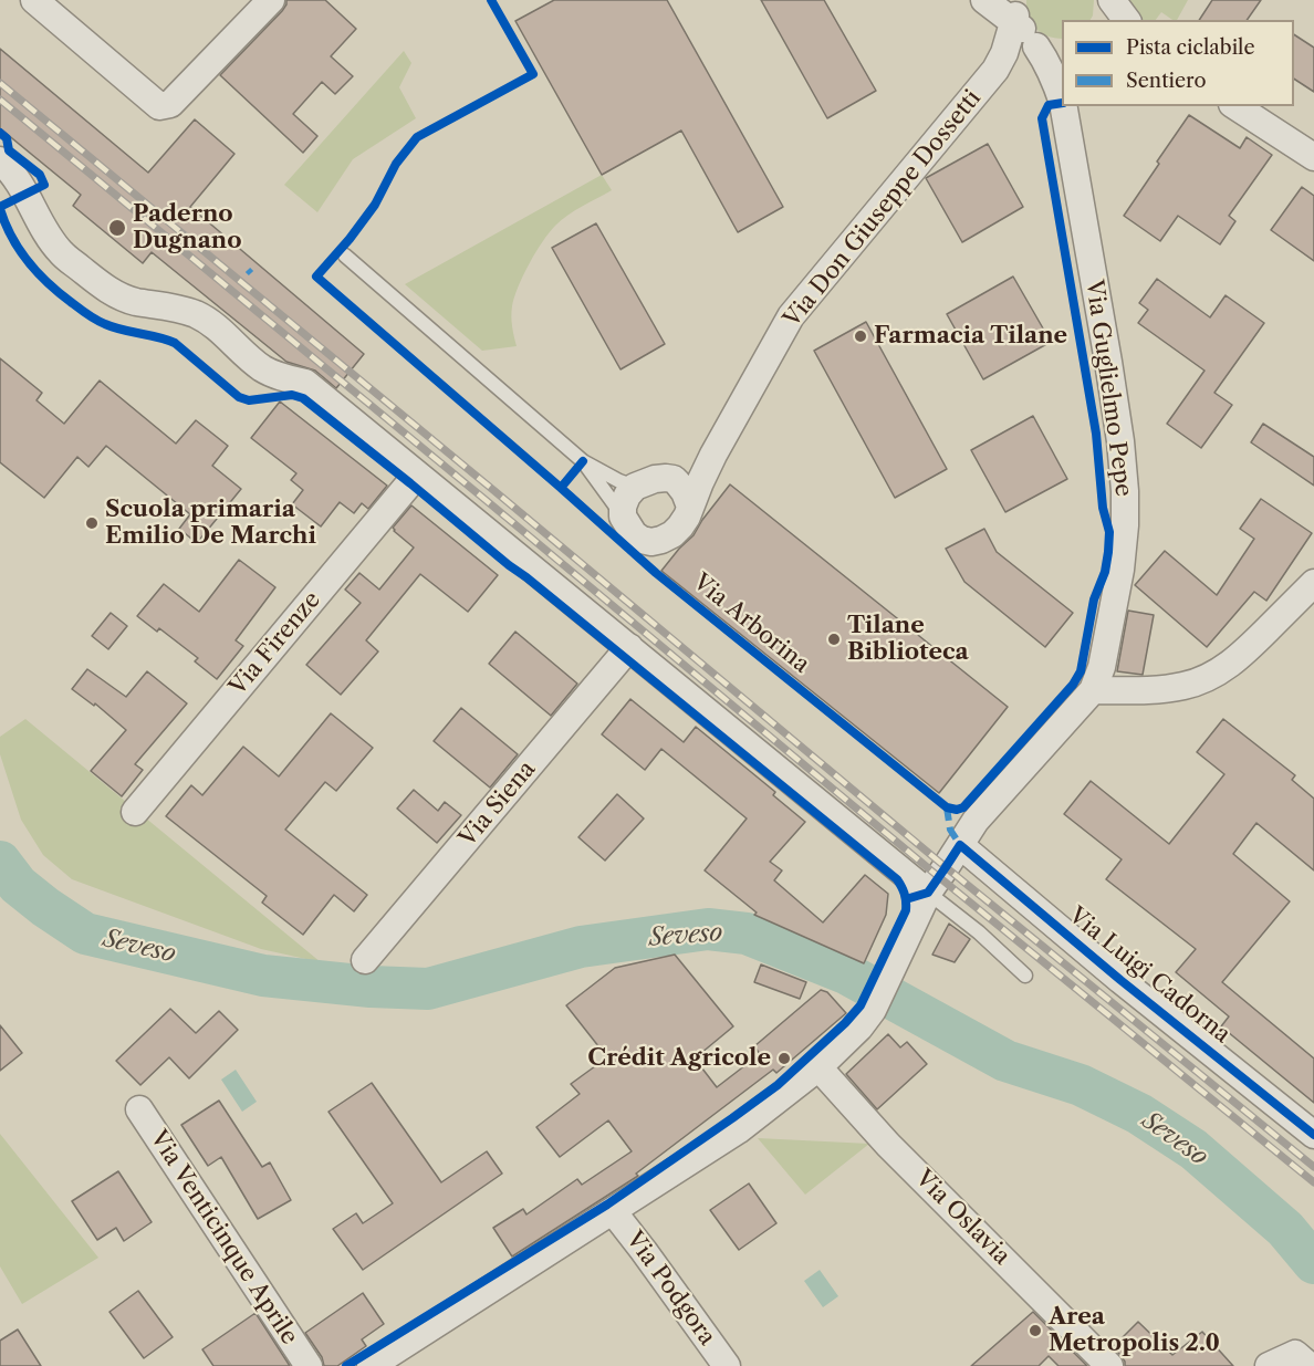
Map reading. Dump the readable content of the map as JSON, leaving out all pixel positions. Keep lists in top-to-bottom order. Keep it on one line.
{"streets":{"street":["Via Don Giuseppe Dossetti","Via Guglielmo Pepe","Via Firenze","Via Siena","Via Luigi Cadorna","Via Oslavia","Via Venticinque Aprile","Via Podgora"],"cycle path":["Via Arborina"]},"crossings":[["Via Don Giuseppe Dossetti","Via Guglielmo Pepe"],["Via Guglielmo Pepe","Via Luigi Cadorna"],["Via Guglielmo Pepe","Via Oslavia"],["Via Guglielmo Pepe","Via Podgora"]],"water":["Seveso"],"places":["Paderno Dugnano","Farmacia Tilane","Scuola primaria Emilio De Marchi","Tilane Biblioteca","Crédit Agricole","Area Metropolis 2.0"],"legend":["Pista ciclabile","Sentiero"]}
